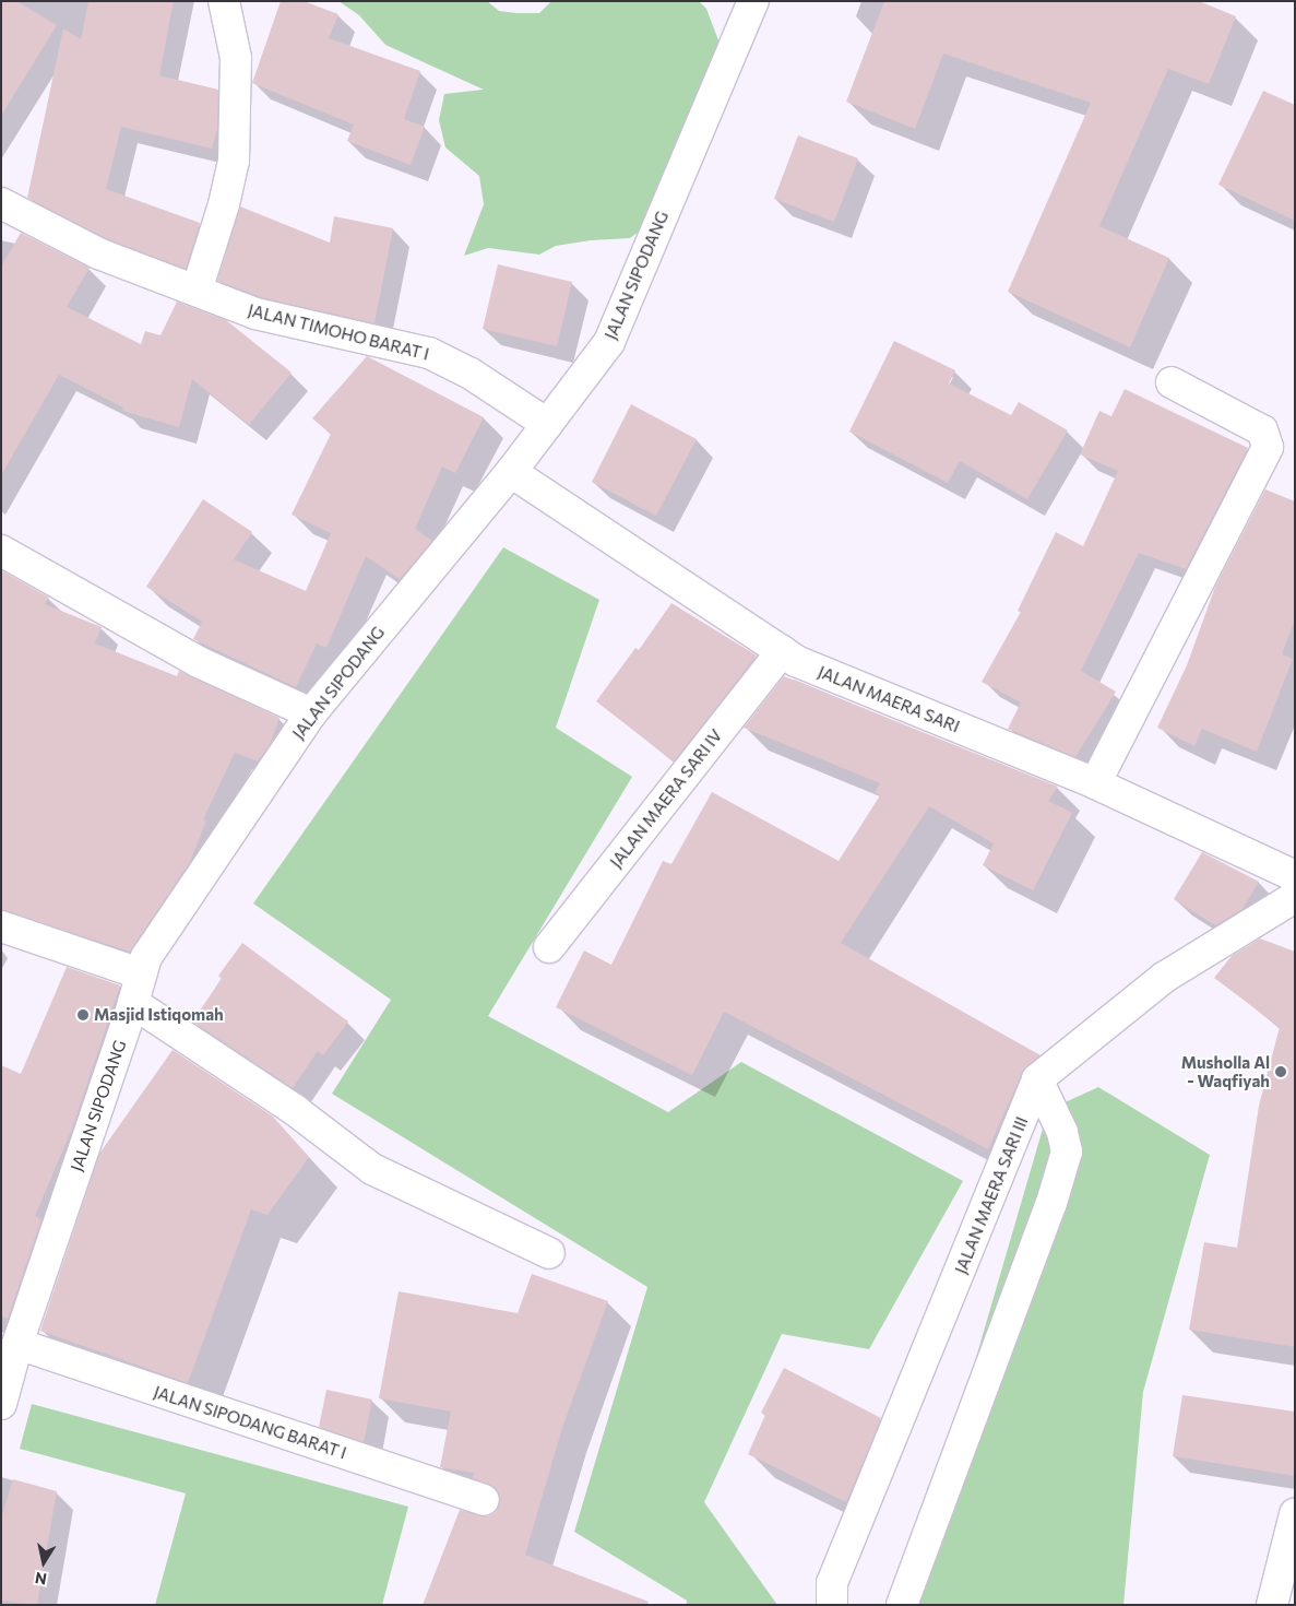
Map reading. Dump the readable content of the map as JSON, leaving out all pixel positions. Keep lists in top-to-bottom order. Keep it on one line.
{"streets":{"street":["JALAN SIPODANG","JALAN TIMOHO BARAT I","JALAN MAERA SARI","JALAN MAERA SARI IV","JALAN MAERA SARI III","JALAN SIPODANG BARAT I"]},"crossings":[["JALAN SIPODANG","JALAN TIMOHO BARAT I"],["JALAN SIPODANG","JALAN MAERA SARI"],["JALAN SIPODANG","JALAN SIPODANG BARAT I"],["JALAN MAERA SARI","JALAN MAERA SARI IV"]],"places":["Masjid Istiqomah","Musholla Al - Waqfiyah"],"north":"bottom"}
